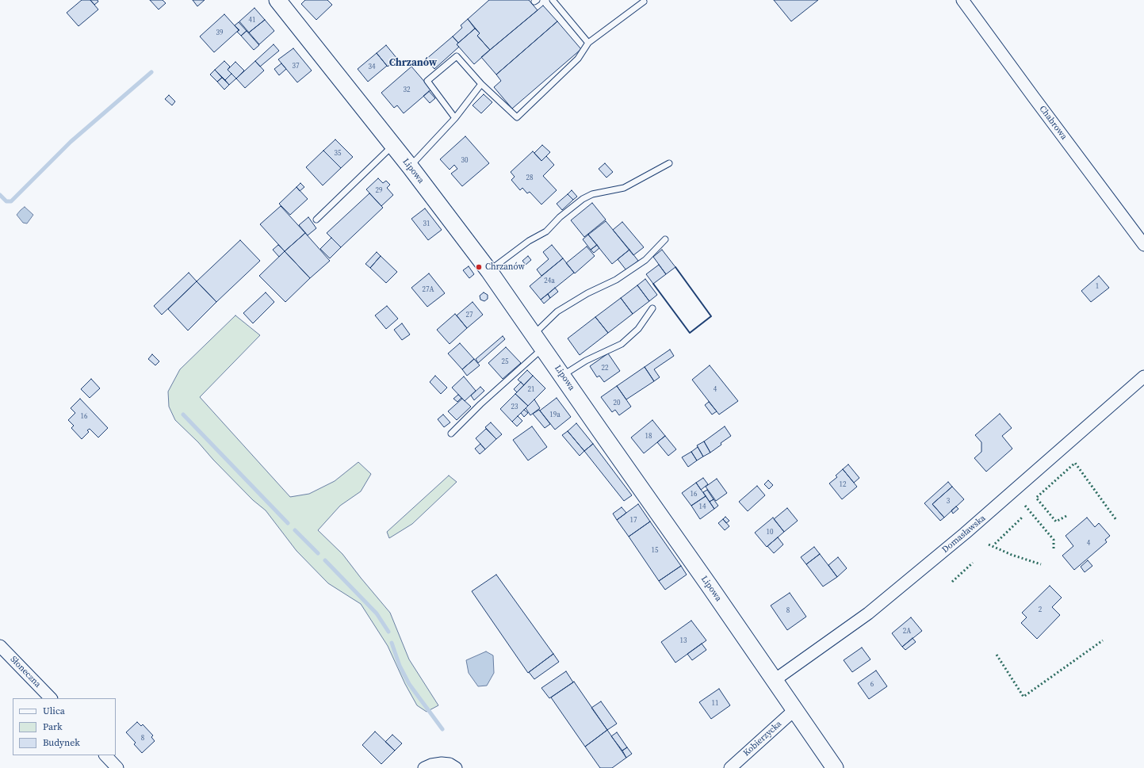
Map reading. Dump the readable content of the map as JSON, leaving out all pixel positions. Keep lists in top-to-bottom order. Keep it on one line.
{"streets":{"street":["Chabrowa","Lipowa","Domasławska","Słoneczna","Kobierzycka"]},"crossings":[["Lipowa","Domasławska"],["Lipowa","Kobierzycka"]],"districts":["Chrzanów"],"places":["Chrzanów"],"house_numbers":["41","39","37","34","32","35","30","28","29","31","24a","1","27A","27","25","22","21","4","20","23","19a","16","18","12","16","3","14","17","10","4","15","2","8","2A","13","6","11","8"],"legend":["Ulica","Park","Budynek"]}
